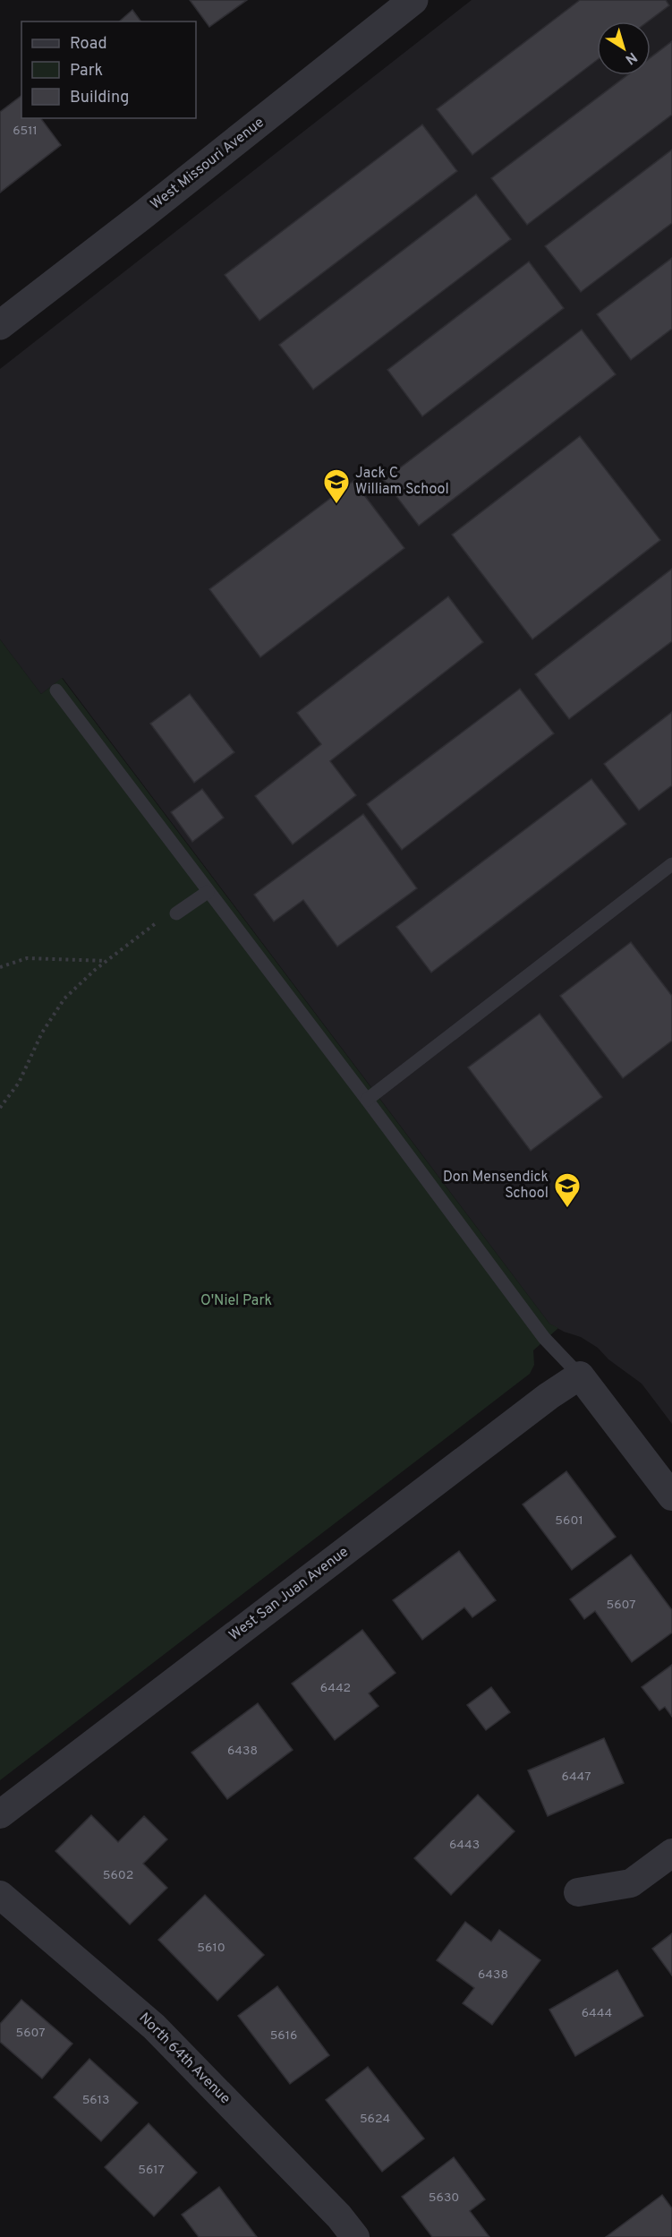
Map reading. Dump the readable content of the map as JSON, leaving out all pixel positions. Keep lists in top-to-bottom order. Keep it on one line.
{"streets":{"street":["West Missouri Avenue","West San Juan Avenue","North 64th Avenue"]},"parks":["O'Niel Park"],"places":{"school or university":["Jack C William School","Don Mensendick School"]},"house_numbers":["6511","5601","5607","6442","6438","6447","6443","5602","5610","6438","6444","5607","5616","5613","5624","5617","5630"],"legend":["Road","Park","Building"],"north":"bottom right"}
